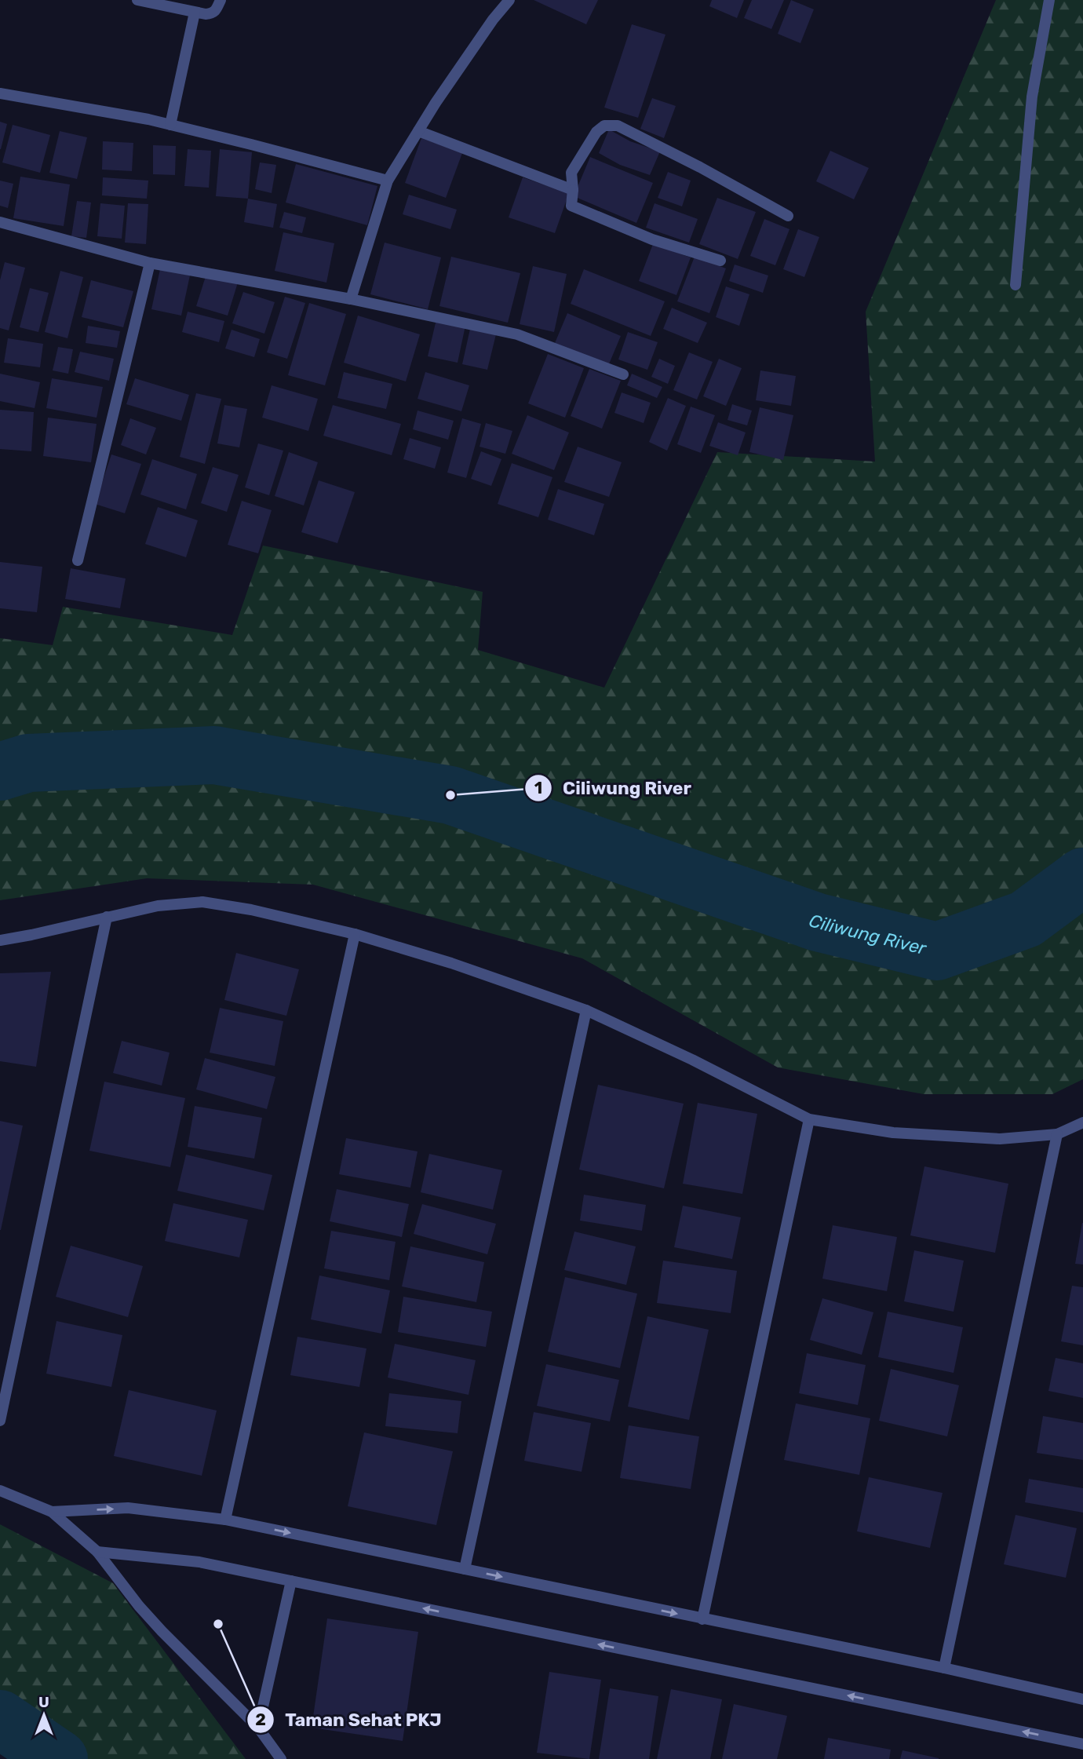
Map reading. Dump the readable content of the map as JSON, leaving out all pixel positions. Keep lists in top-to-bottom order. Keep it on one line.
{"water":["Ciliwung River"],"places":["Ciliwung River","Taman Sehat PKJ"],"north":"top"}
